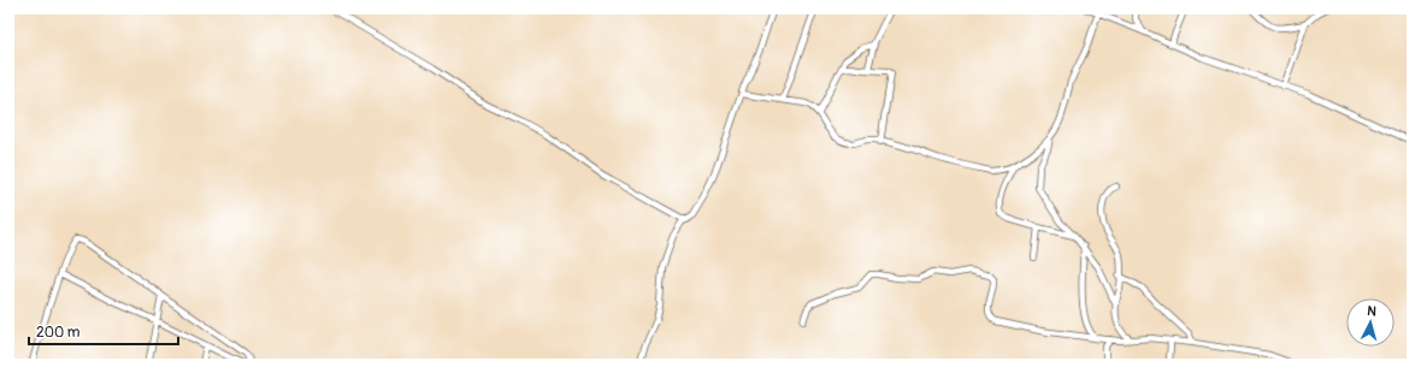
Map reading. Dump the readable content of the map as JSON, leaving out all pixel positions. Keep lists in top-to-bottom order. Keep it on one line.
{"scale_bar":"200 m","north":"top"}
